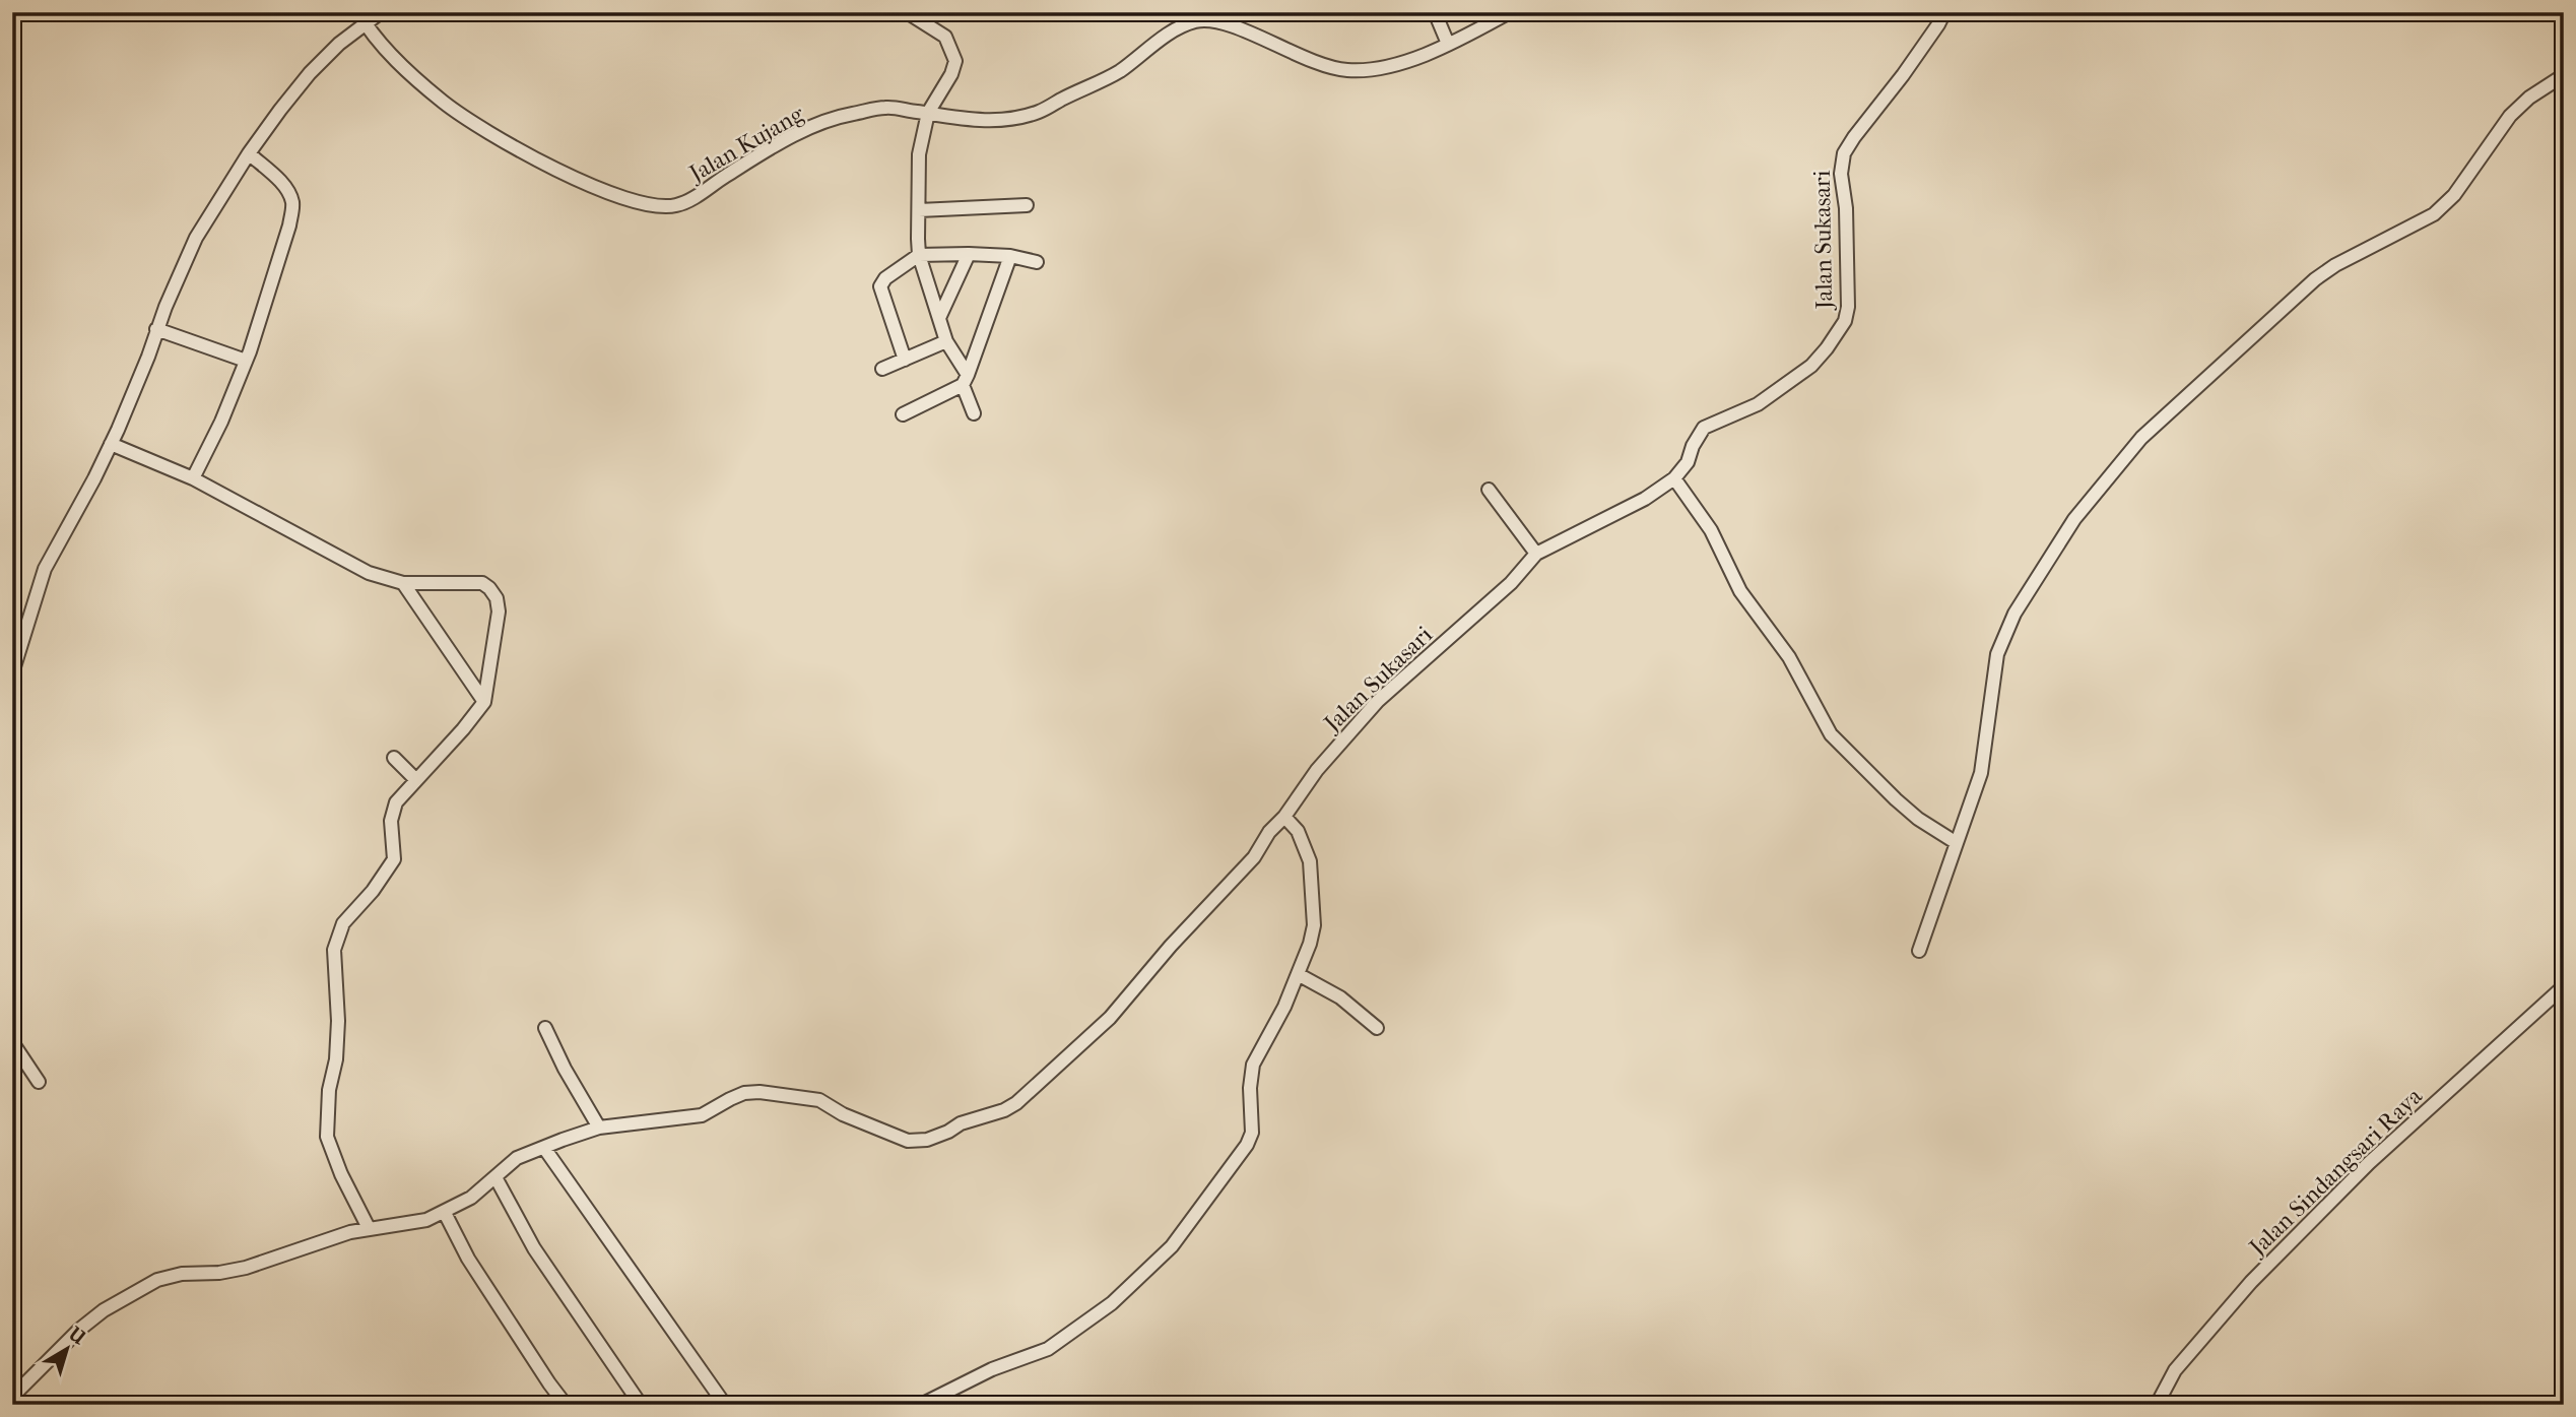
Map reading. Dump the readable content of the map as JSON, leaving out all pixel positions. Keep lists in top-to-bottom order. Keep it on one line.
{"streets":{"street":["Jalan Kujang","Jalan Sukasari","Jalan Sindangsari Raya"]},"north":"top right"}
